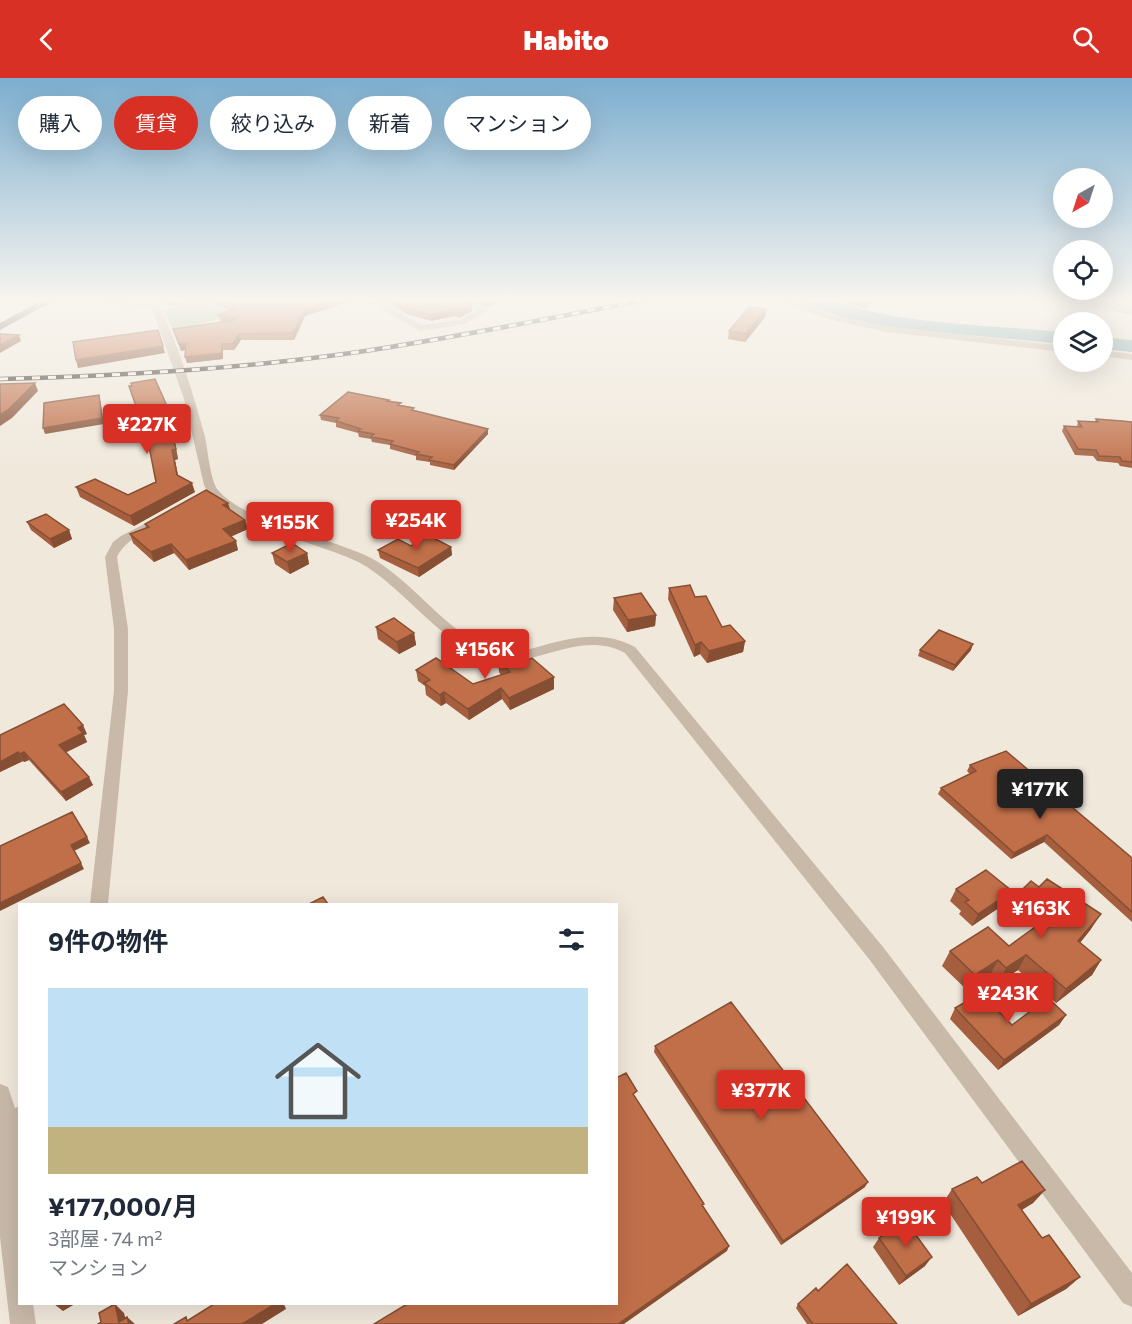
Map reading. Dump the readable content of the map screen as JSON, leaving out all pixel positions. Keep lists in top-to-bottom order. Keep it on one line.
{"north":"bottom left","page":{"header":"Habito","chip":["購入","賃貸","絞り込み","新着","マンション"],"price":["¥227K","¥254K","¥155K","¥156K","¥177K","¥163K","¥243K","¥377K","¥199K"],"heading":"9件の物件","list":[{"name":"¥177,000/月","note":"3部屋 · 74 m² · マンション"}]}}
